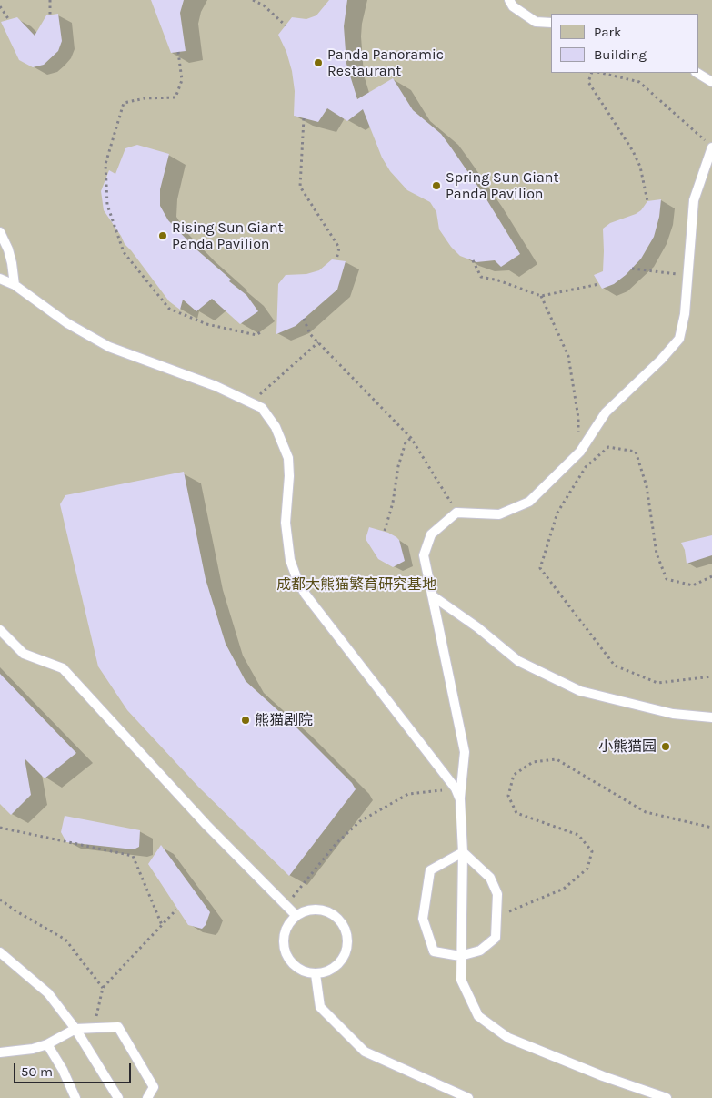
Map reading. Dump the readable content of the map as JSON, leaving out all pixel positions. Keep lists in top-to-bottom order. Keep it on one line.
{"parks":["成都大熊猫繁育研究基地"],"places":["Panda Panoramic Restaurant","Spring Sun Giant Panda Pavilion","Rising Sun Giant Panda Pavilion","熊猫剧院","小熊猫园"],"legend":["Park","Building"],"scale_bar":"50 m"}
